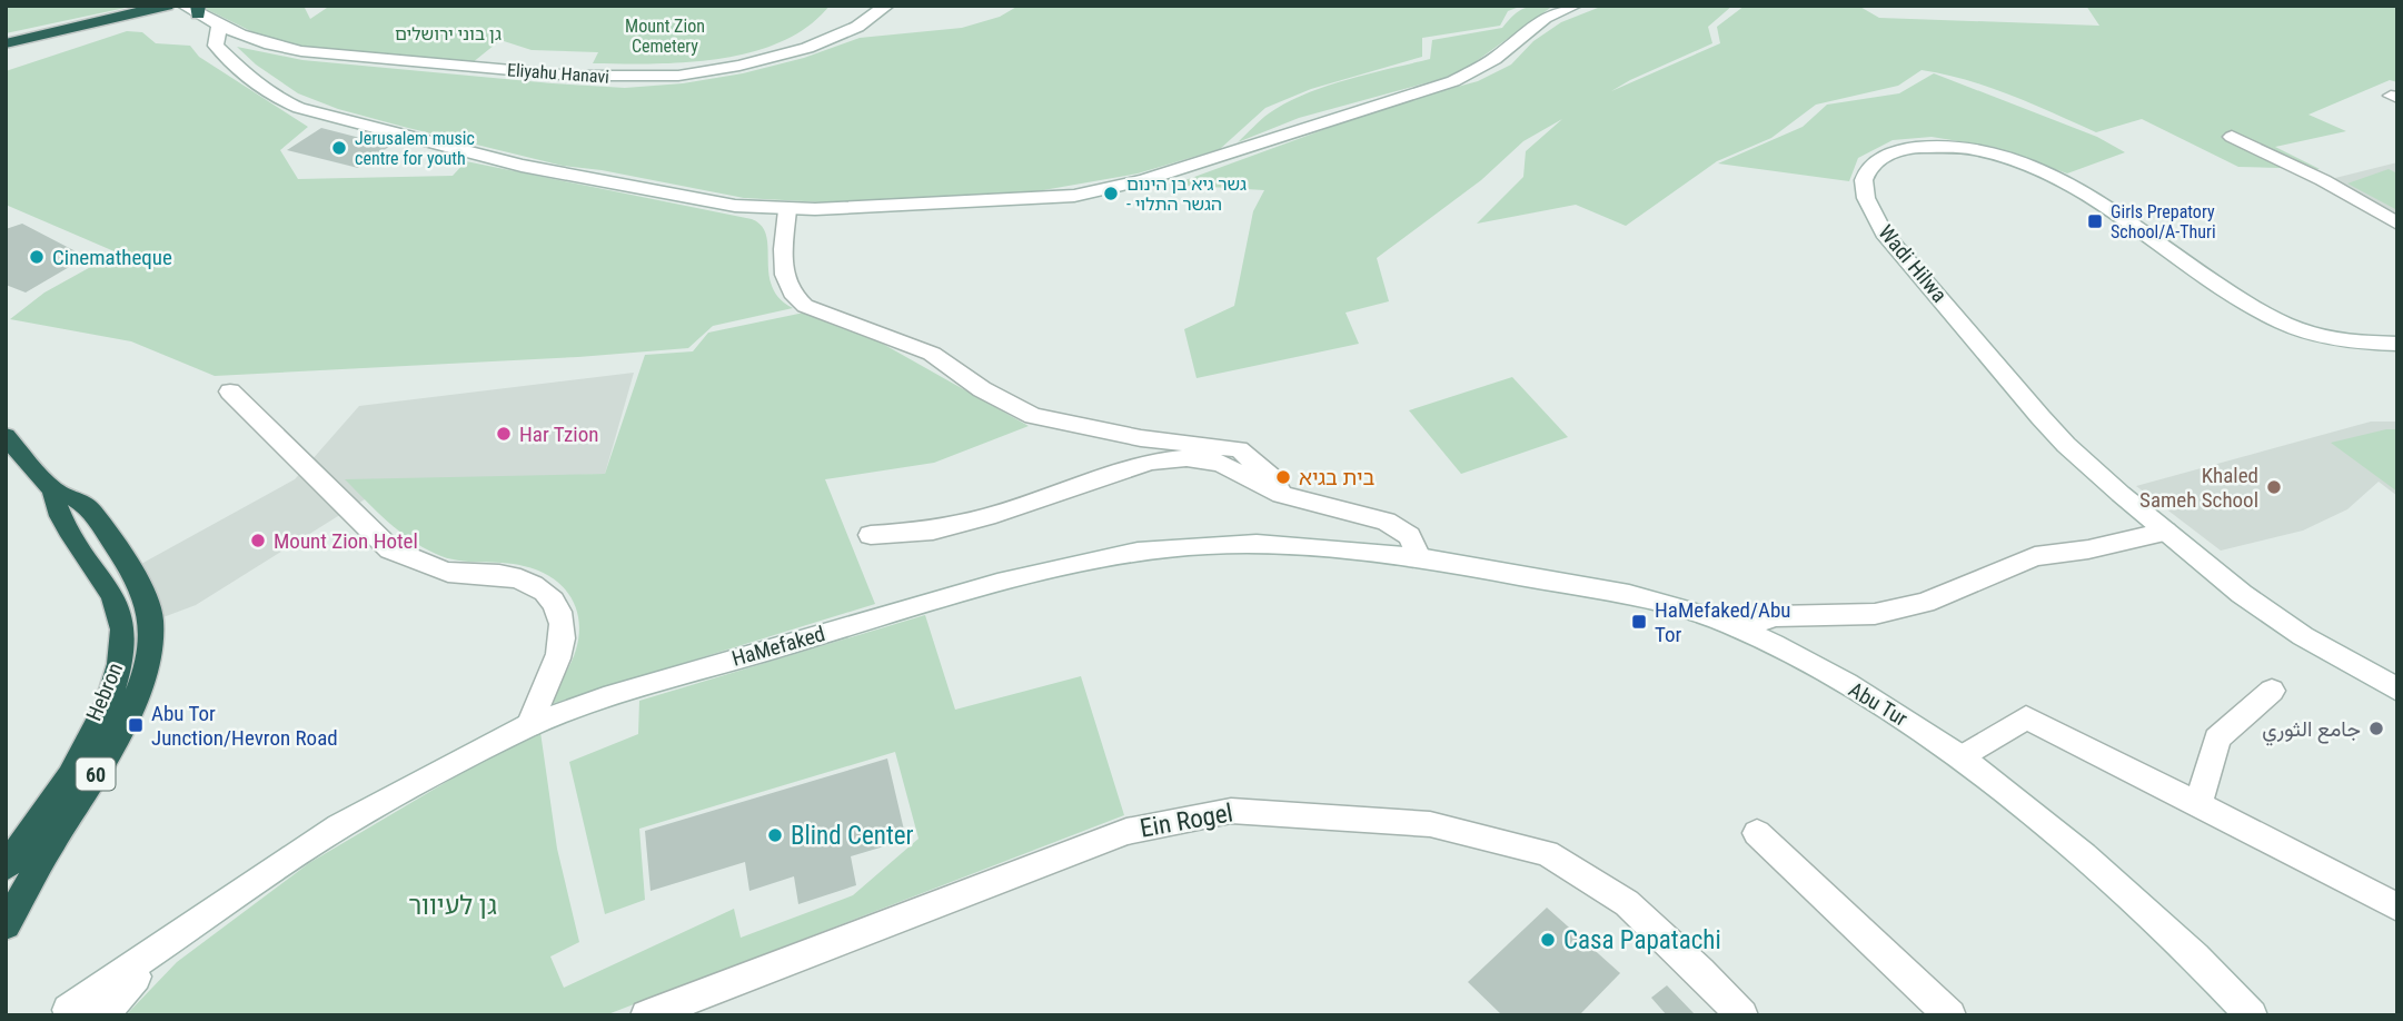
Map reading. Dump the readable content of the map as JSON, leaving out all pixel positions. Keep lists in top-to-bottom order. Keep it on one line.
{"streets":{"highway":["Hebron","60"],"street":["Eliyahu Hanavi","Wadi Hilwa","HaMefaked","Abu Tur","Ein Rogel"]},"crossings":[["HaMefaked","Abu Tur"]],"parks":["Mount Zion Cemetery","גן בוני ירושלים","גן לעיוור"],"places":{"other":["Jerusalem music centre for youth","גשר גיא בן הינום - הגשר התלוי","Cinematheque","Har Tzion","בית בגיא","Khaled Sameh School","Mount Zion Hotel","جامع الثوري","Blind Center","Casa Papatachi"],"transit":["Girls Prepatory School/A-Thuri","HaMefaked/Abu Tor","Abu Tor Junction/Hevron Road"]}}
